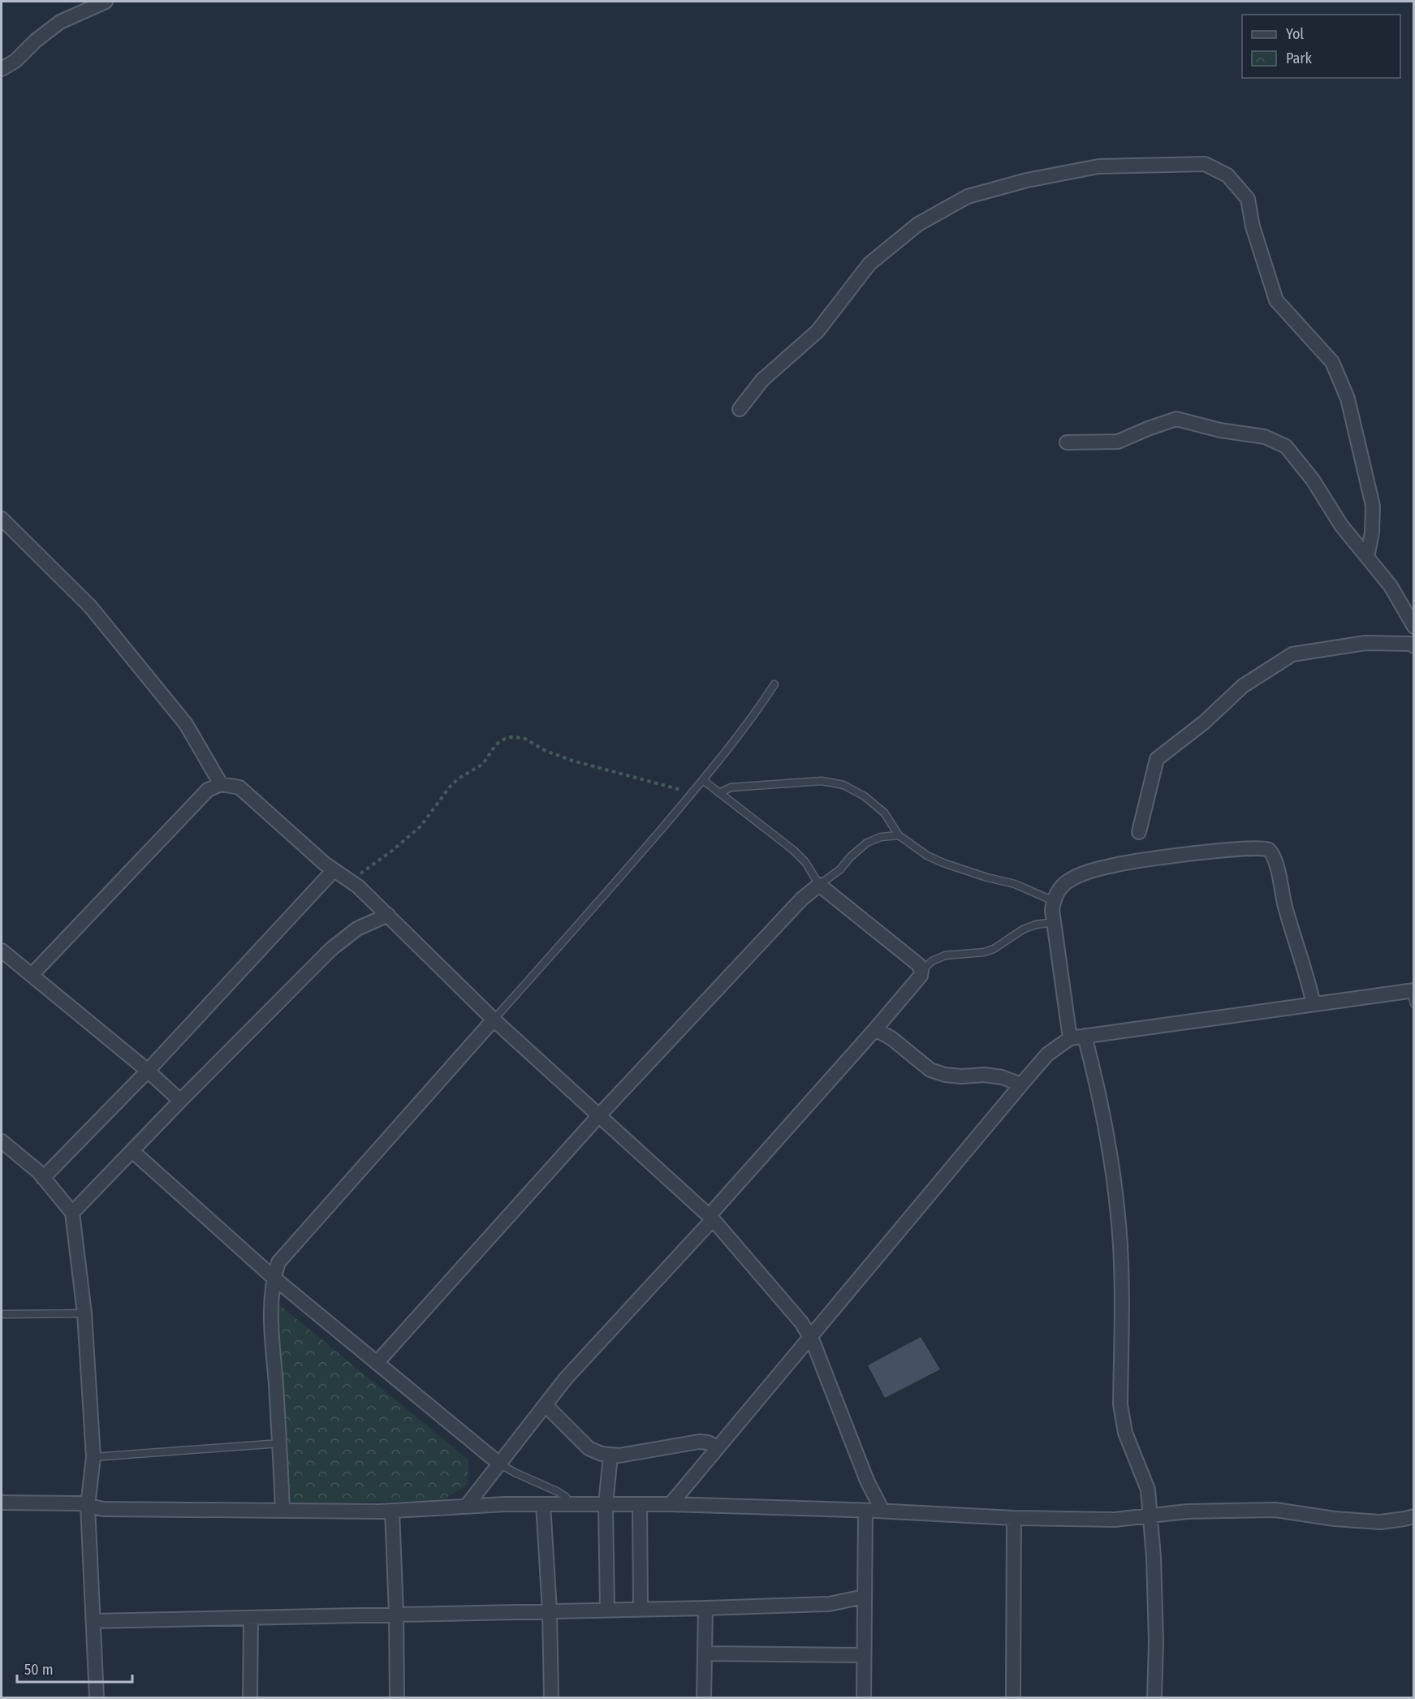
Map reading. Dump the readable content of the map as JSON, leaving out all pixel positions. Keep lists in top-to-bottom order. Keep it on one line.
{"legend":["Yol","Park"],"scale_bar":"50 m"}
